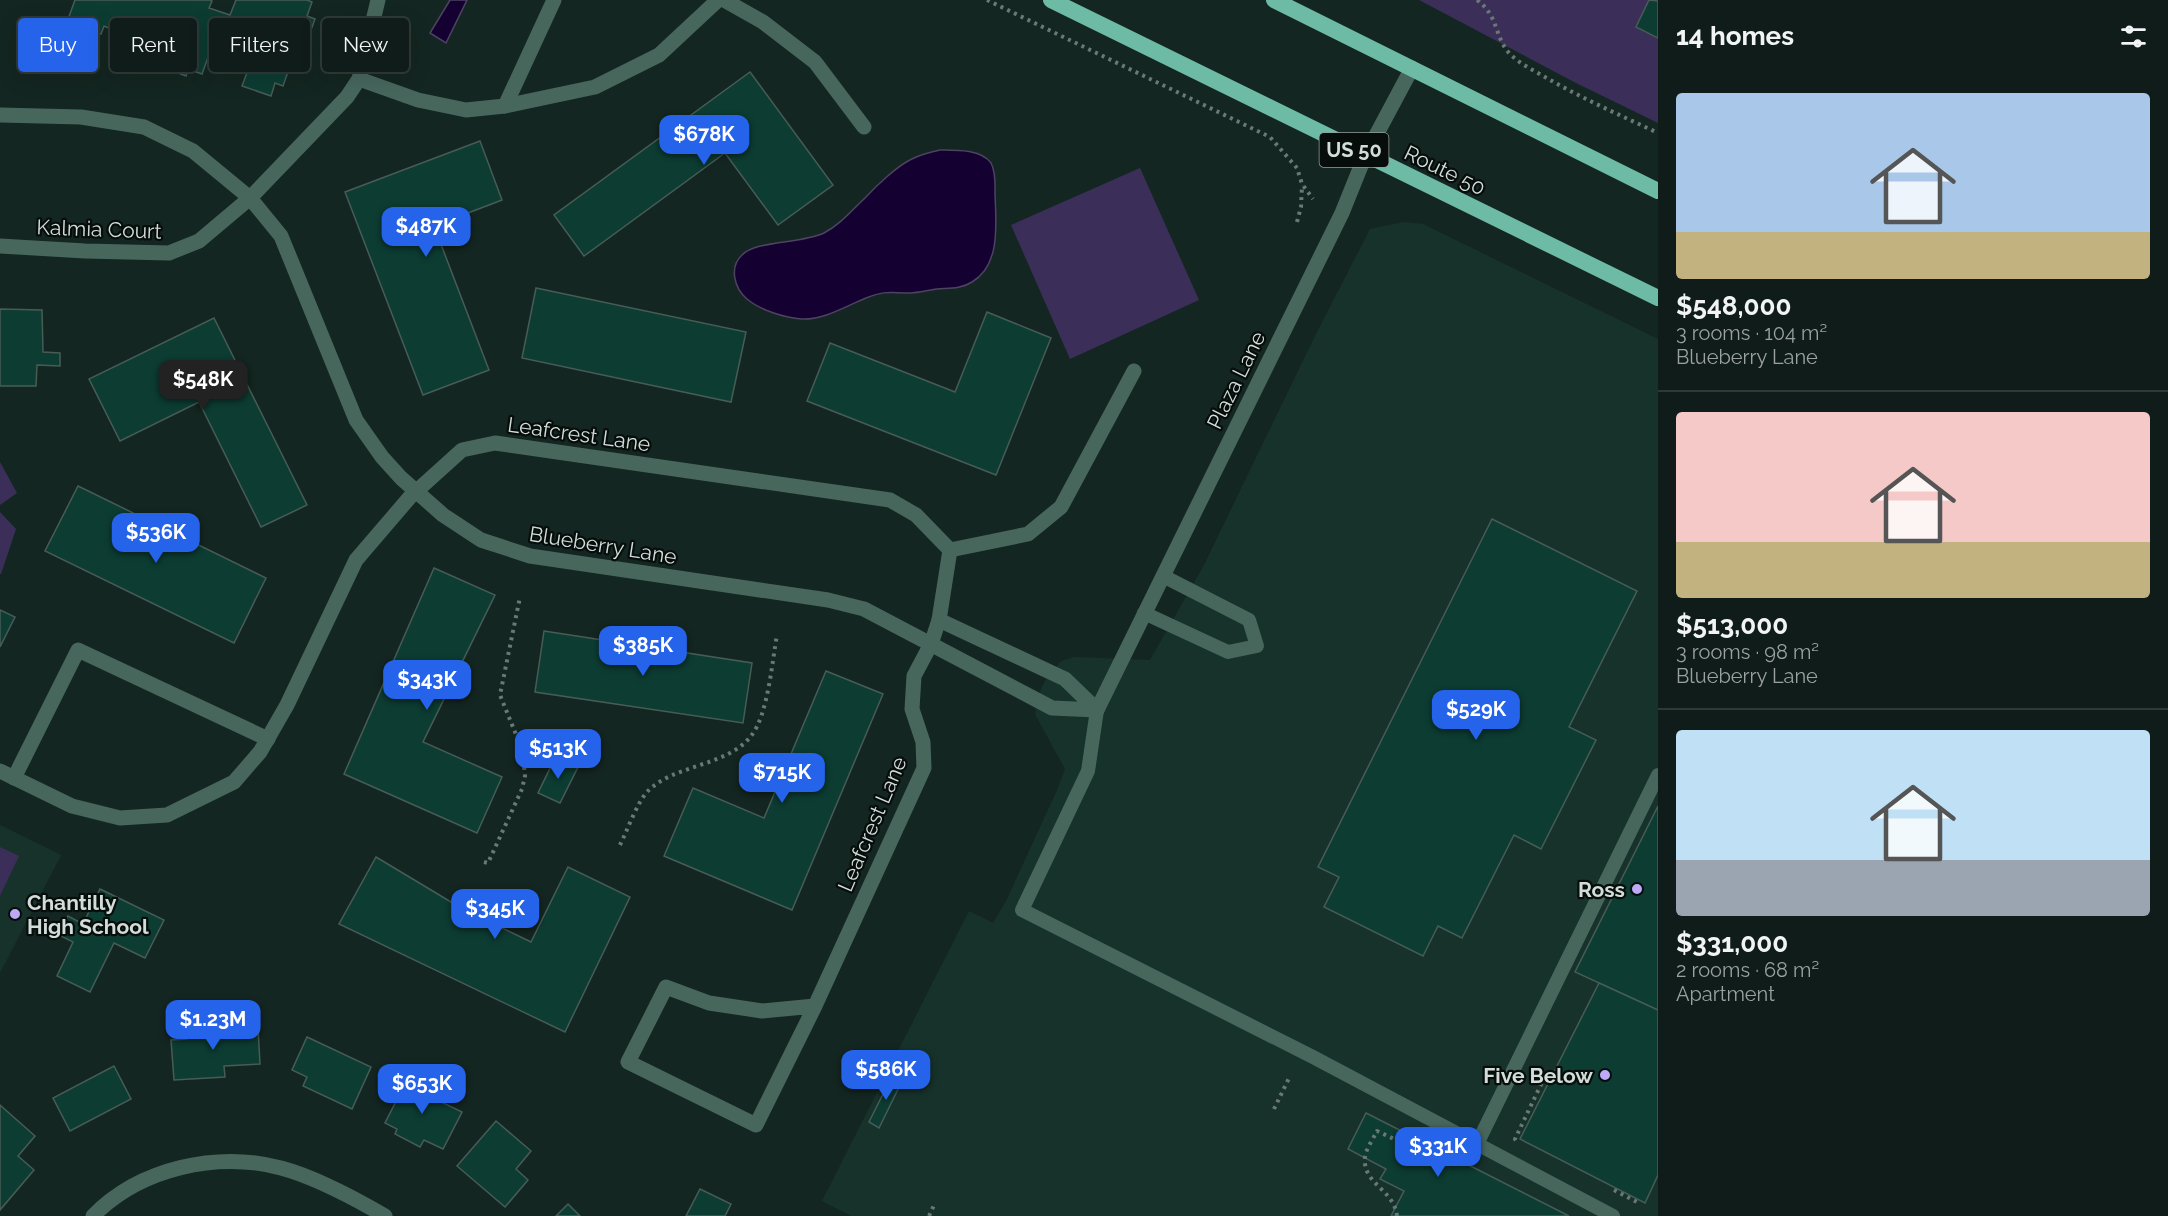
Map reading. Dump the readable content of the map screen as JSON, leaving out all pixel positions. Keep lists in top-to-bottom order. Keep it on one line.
{"streets":{"highway":["US 50","Route 50"],"street":["Kalmia Court","Plaza Lane","Leafcrest Lane","Blueberry Lane"]},"crossings":[["Route 50","Plaza Lane"],["Kalmia Court","Blueberry Lane"],["Plaza Lane","Blueberry Lane"],["Leafcrest Lane","Blueberry Lane"]],"places":["Ross","Chantilly High School","Five Below"],"page":{"heading":"14 homes","chip":["Buy","Rent","Filters","New"],"list":[{"name":"$548,000","note":"3 rooms · 104 m² · Blueberry Lane"},{"name":"$513,000","note":"3 rooms · 98 m² · Blueberry Lane"},{"name":"$331,000","note":"2 rooms · 68 m² · Apartment"}],"price":["$678K","$487K","$548K","$536K","$385K","$343K","$529K","$513K","$715K","$345K","$1.23M","$586K","$653K","$331K"]}}
